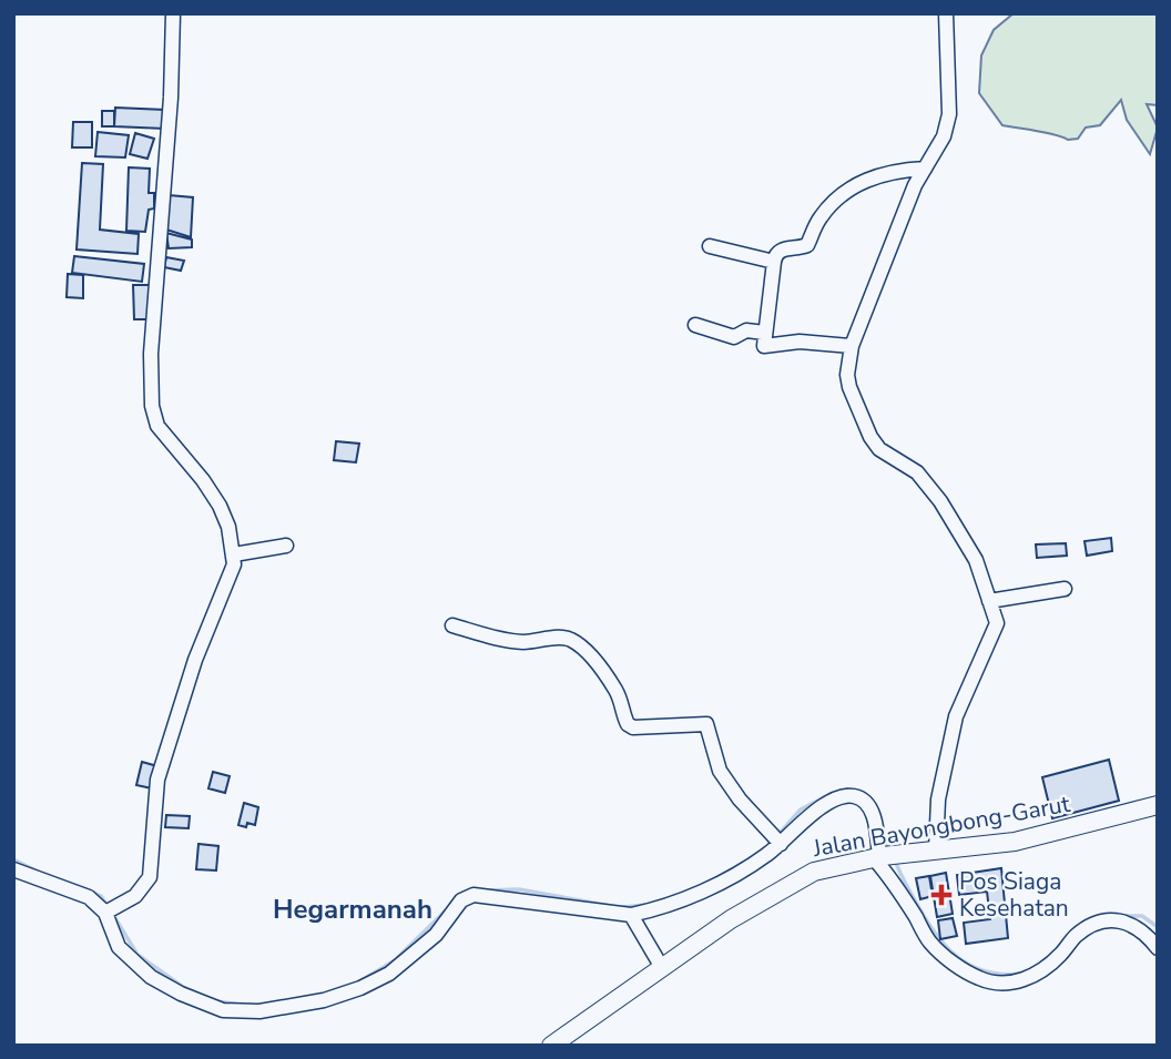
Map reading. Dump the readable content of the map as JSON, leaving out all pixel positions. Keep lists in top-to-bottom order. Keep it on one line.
{"streets":{"main road":["Jalan Bayongbong-Garut"]},"districts":["Hegarmanah"],"places":{"health":["Pos Siaga Kesehatan"]}}
